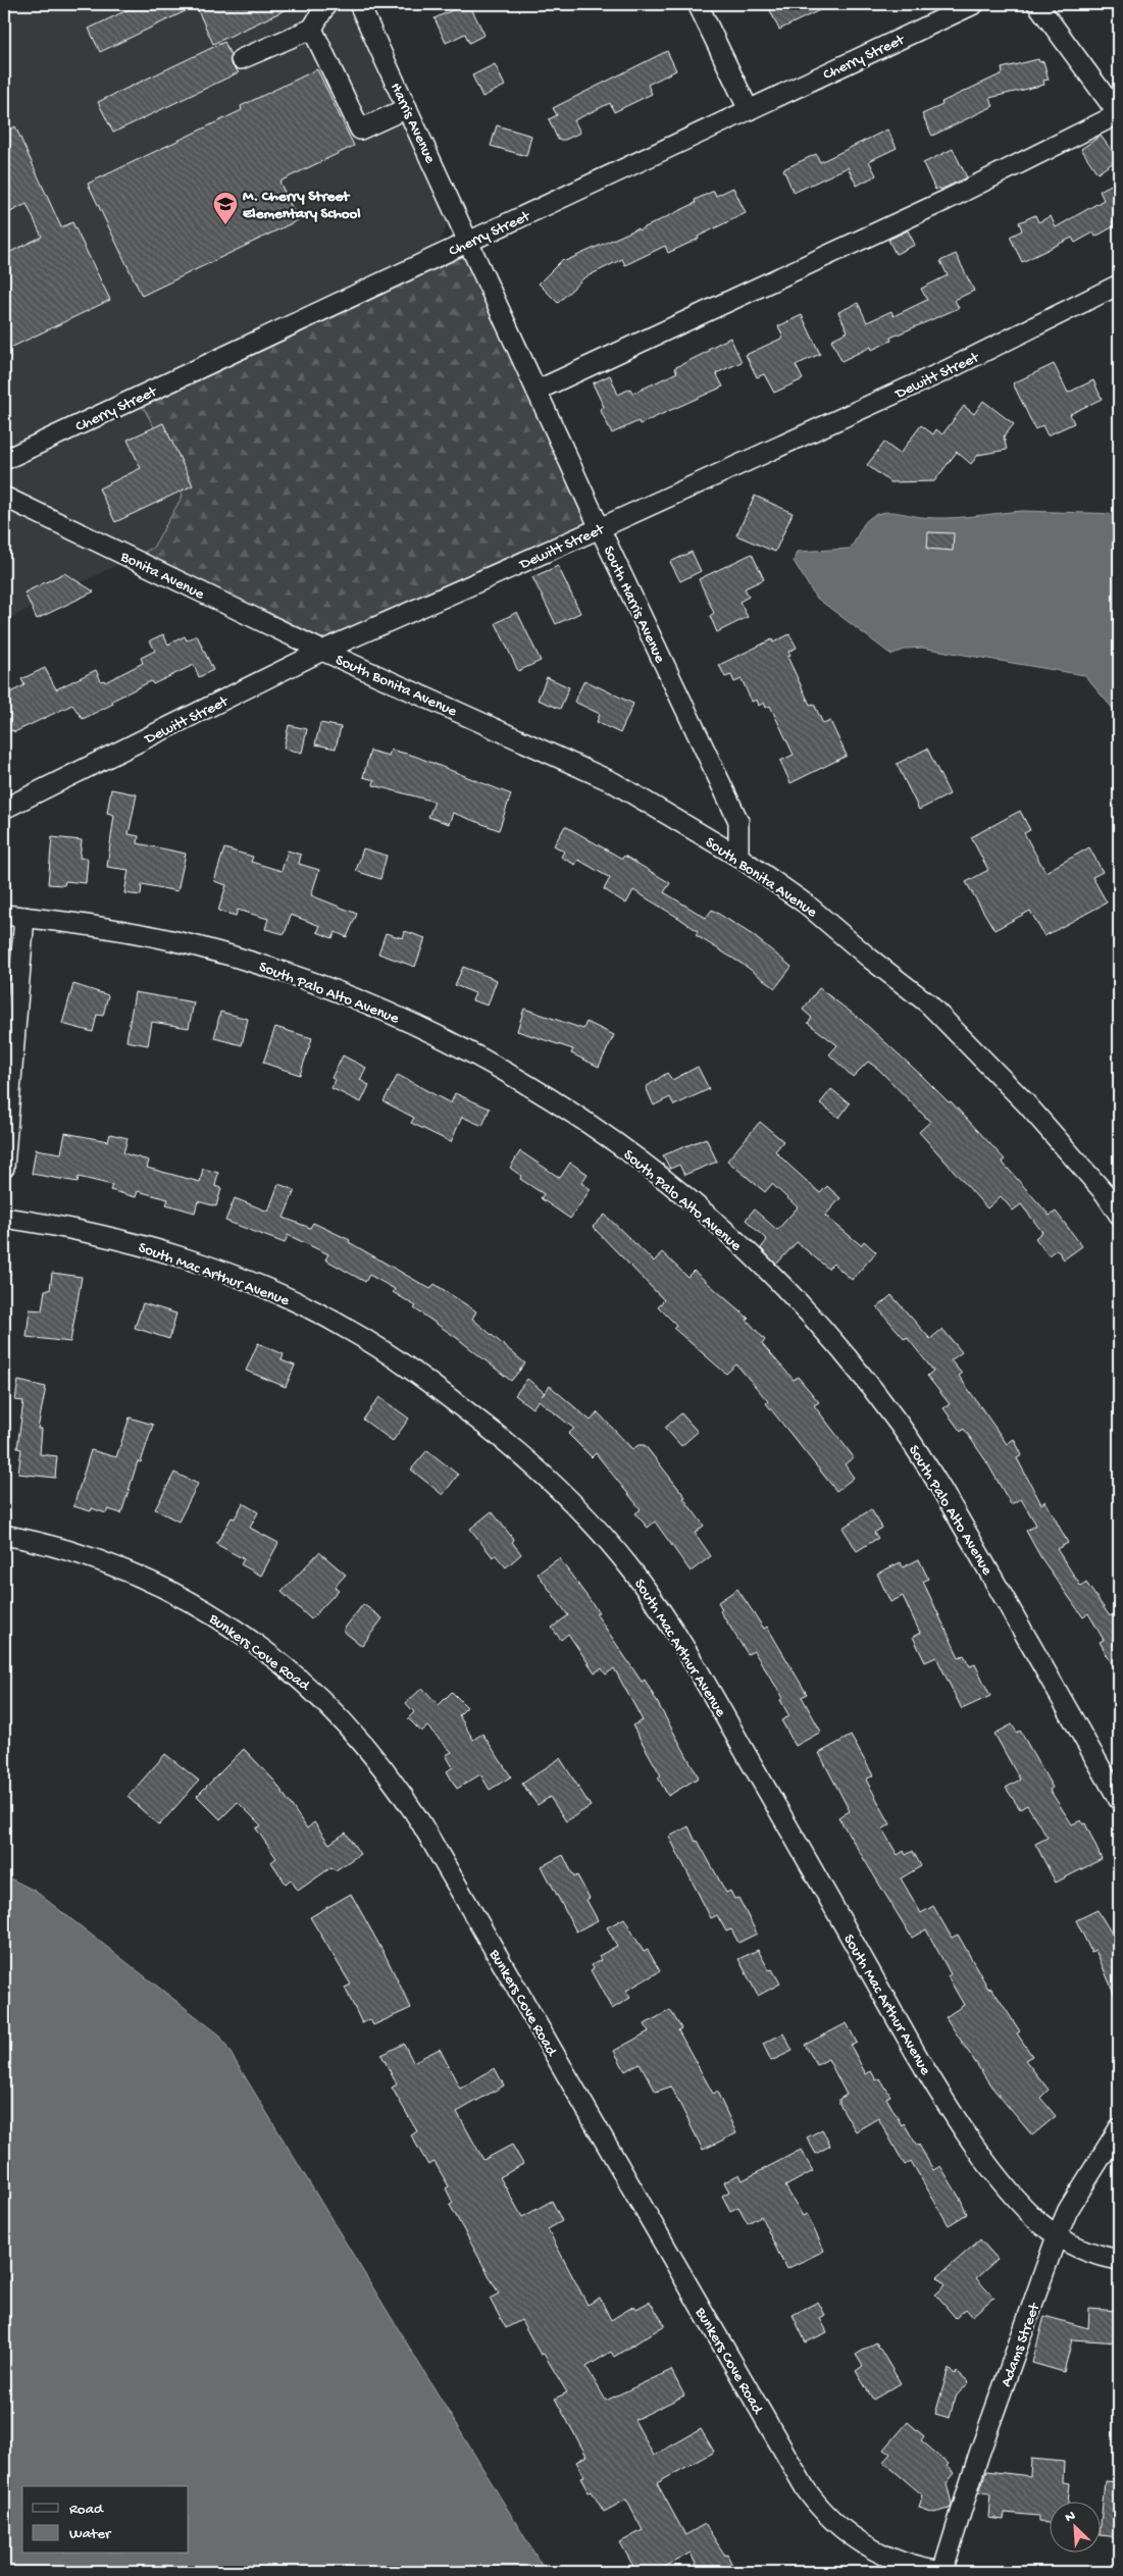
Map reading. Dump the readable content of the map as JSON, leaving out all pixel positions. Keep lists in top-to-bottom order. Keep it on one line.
{"streets":{"street":["Cherry Street","Harris Avenue","Dewitt Street","Bonita Avenue","South Harris Avenue","South Bonita Avenue","South Palo Alto Avenue","South Mac Arthur Avenue","Bunkers Cove Road","Adams Street"]},"crossings":[["Cherry Street","Harris Avenue"],["Cherry Street","South Harris Avenue"],["Harris Avenue","South Harris Avenue"],["Dewitt Street","Bonita Avenue"],["Dewitt Street","South Harris Avenue"],["Dewitt Street","South Bonita Avenue"],["Bonita Avenue","South Bonita Avenue"],["South Harris Avenue","South Bonita Avenue"],["South Mac Arthur Avenue","Adams Street"],["Bunkers Cove Road","Adams Street"]],"places":{"school or university":["M. Cherry Street Elementary School"]},"legend":["Road","Water"],"north":"top left"}
